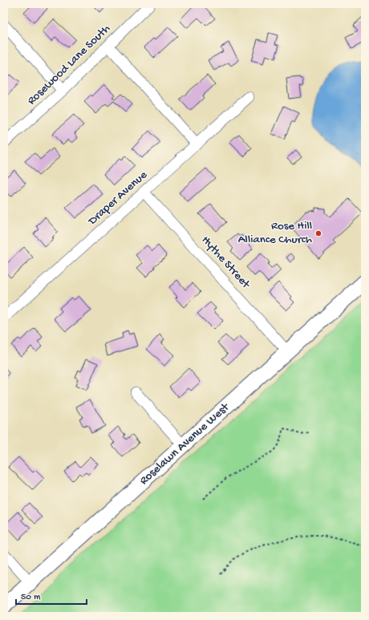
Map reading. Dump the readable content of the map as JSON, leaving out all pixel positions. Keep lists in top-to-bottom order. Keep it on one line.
{"streets":{"street":["Rosewood Lane South","Draper Avenue","Hythe Street","Roselawn Avenue West"]},"crossings":[["Draper Avenue","Hythe Street"],["Hythe Street","Roselawn Avenue West"]],"places":["Rose Hill Alliance Church"],"scale_bar":"50 m"}
